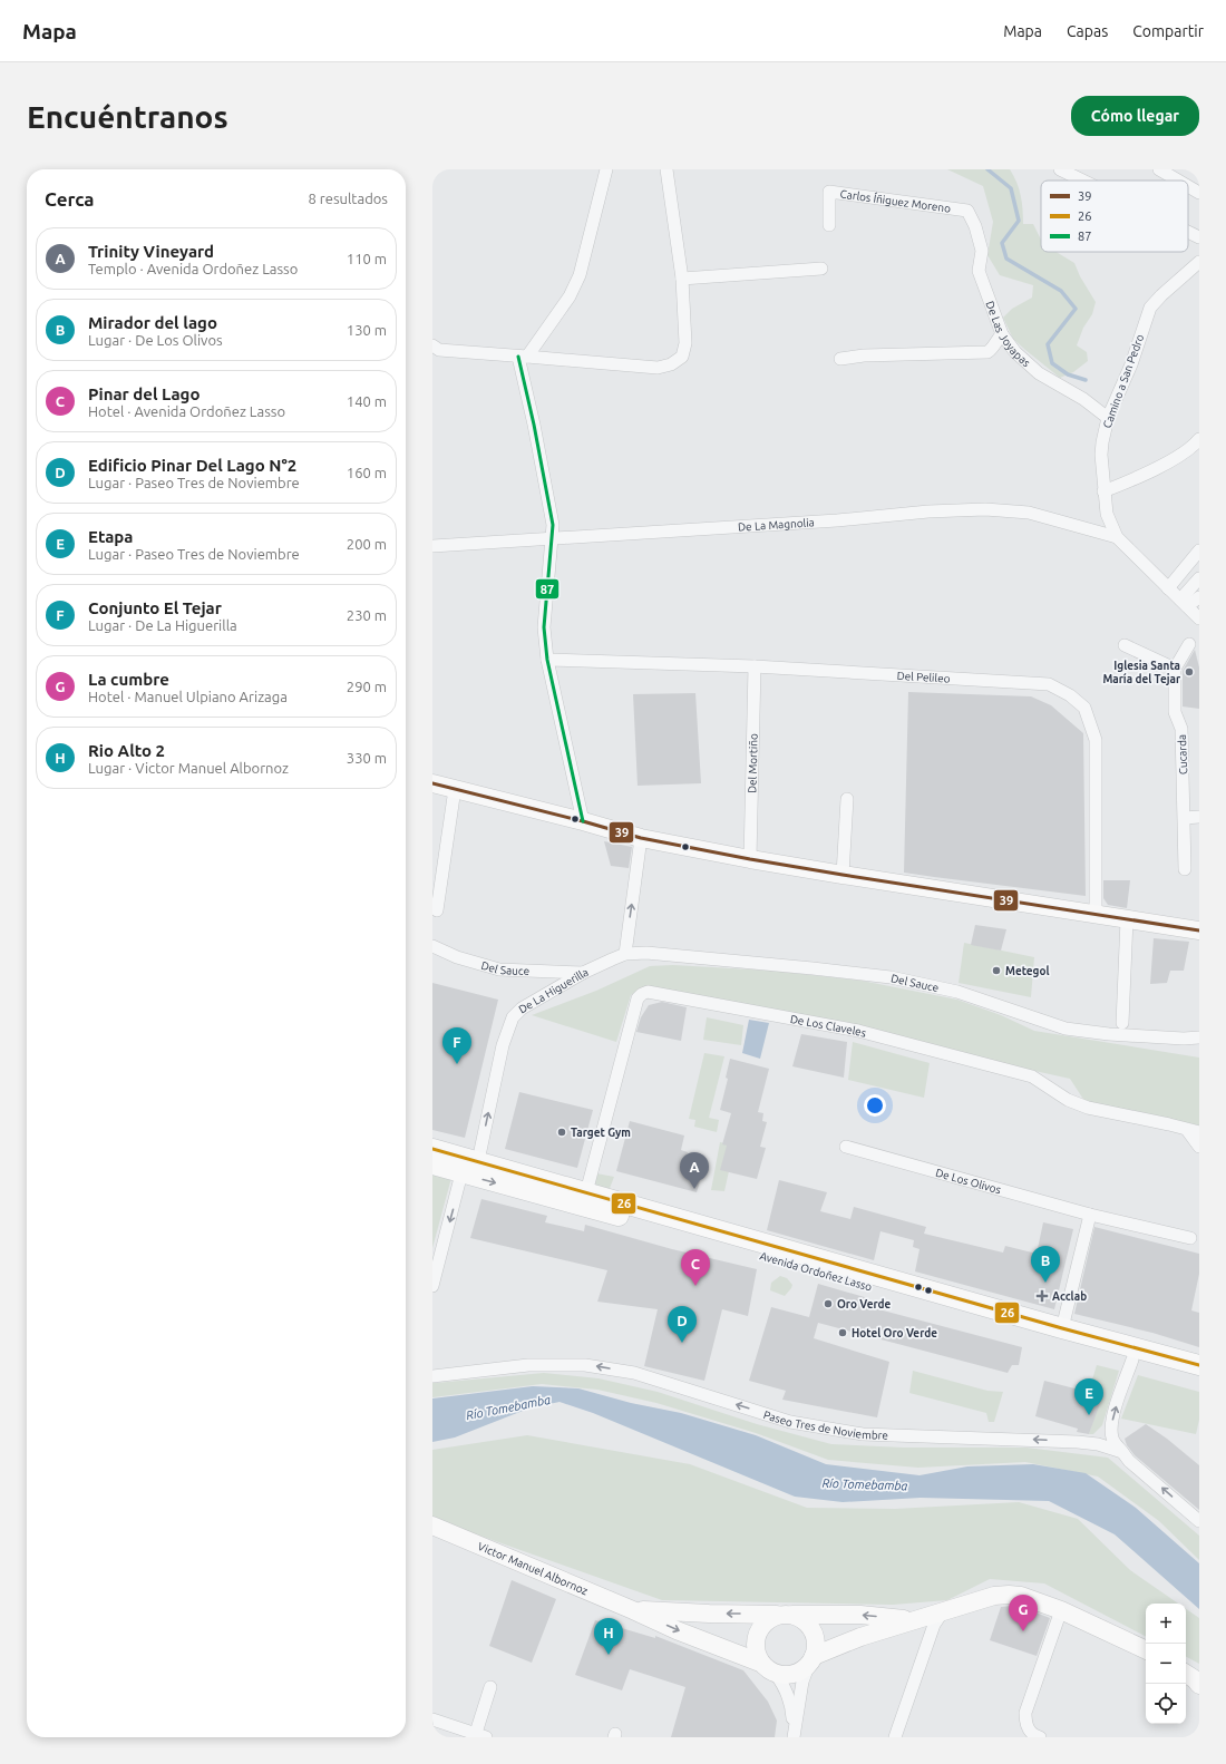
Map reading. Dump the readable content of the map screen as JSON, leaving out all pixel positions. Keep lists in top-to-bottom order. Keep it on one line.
{"streets":{"main road":["Avenida Ordoñez Lasso"],"street":["Carlos Íñiguez Moreno","De Las Joyapas","Camino a San Pedro","De La Magnolia","Del Pelileo","Cucarda","Del Mortiño","Del Sauce","De La Higuerilla","De Los Claveles","De Los Olivos","Paseo Tres de Noviembre","Victor Manuel Albornoz"]},"crossings":[["Carlos Íñiguez Moreno","De Las Joyapas"],["De Las Joyapas","Camino a San Pedro"],["Camino a San Pedro","De La Magnolia"],["Del Pelileo","Del Mortiño"],["Del Sauce","De La Higuerilla"],["De La Higuerilla","Avenida Ordoñez Lasso"],["De Los Claveles","Avenida Ordoñez Lasso"]],"one_way":["De La Higuerilla","Paseo Tres de Noviembre"],"water":["Río Tomebamba"],"places":{"other":["Iglesia Santa María del Tejar","Metegol","Target Gym","Oro Verde","Hotel Oro Verde"],"health":["Acclab"]},"lines":["transit line 87","transit line 39","transit line 26"],"legend":["39","26","87"],"page":{"header":"Mapa","nav":["Mapa","Capas","Compartir"],"buttons":"Cómo llegar","title":"Encuéntranos","heading":["Cerca","8 resultados"],"list":[{"mark":"A","name":"Trinity Vineyard","note":"Templo · Avenida Ordoñez Lasso","value":"110 m"},{"mark":"B","name":"Mirador del lago","note":"Lugar · De Los Olivos","value":"130 m"},{"mark":"C","name":"Pinar del Lago","note":"Hotel · Avenida Ordoñez Lasso","value":"140 m"},{"mark":"D","name":"Edificio Pinar Del Lago N°2","note":"Lugar · Paseo Tres de Noviembre","value":"160 m"},{"mark":"E","name":"Etapa","note":"Lugar · Paseo Tres de Noviembre","value":"200 m"},{"mark":"F","name":"Conjunto El Tejar","note":"Lugar · De La Higuerilla","value":"230 m"},{"mark":"G","name":"La cumbre","note":"Hotel · Manuel Ulpiano Arizaga","value":"290 m"},{"mark":"H","name":"Rio Alto 2","note":"Lugar · Victor Manuel Albornoz","value":"330 m"}],"pins":["F","A","B","C","D","E","G","H"],"map_buttons":["+","−"]}}
